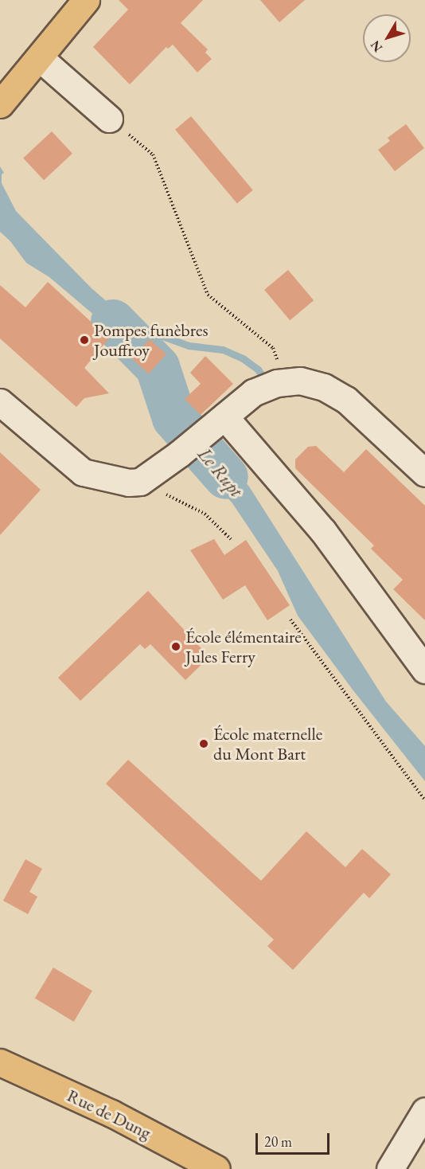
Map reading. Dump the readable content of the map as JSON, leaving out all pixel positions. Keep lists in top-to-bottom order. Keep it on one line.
{"streets":{"main road":["Rue de Dung"]},"water":["Le Rupt"],"places":["Pompes funèbres Jouffroy","École élémentaire Jules Ferry","École maternelle du Mont Bart"],"scale_bar":"20 m","north":"bottom left"}
